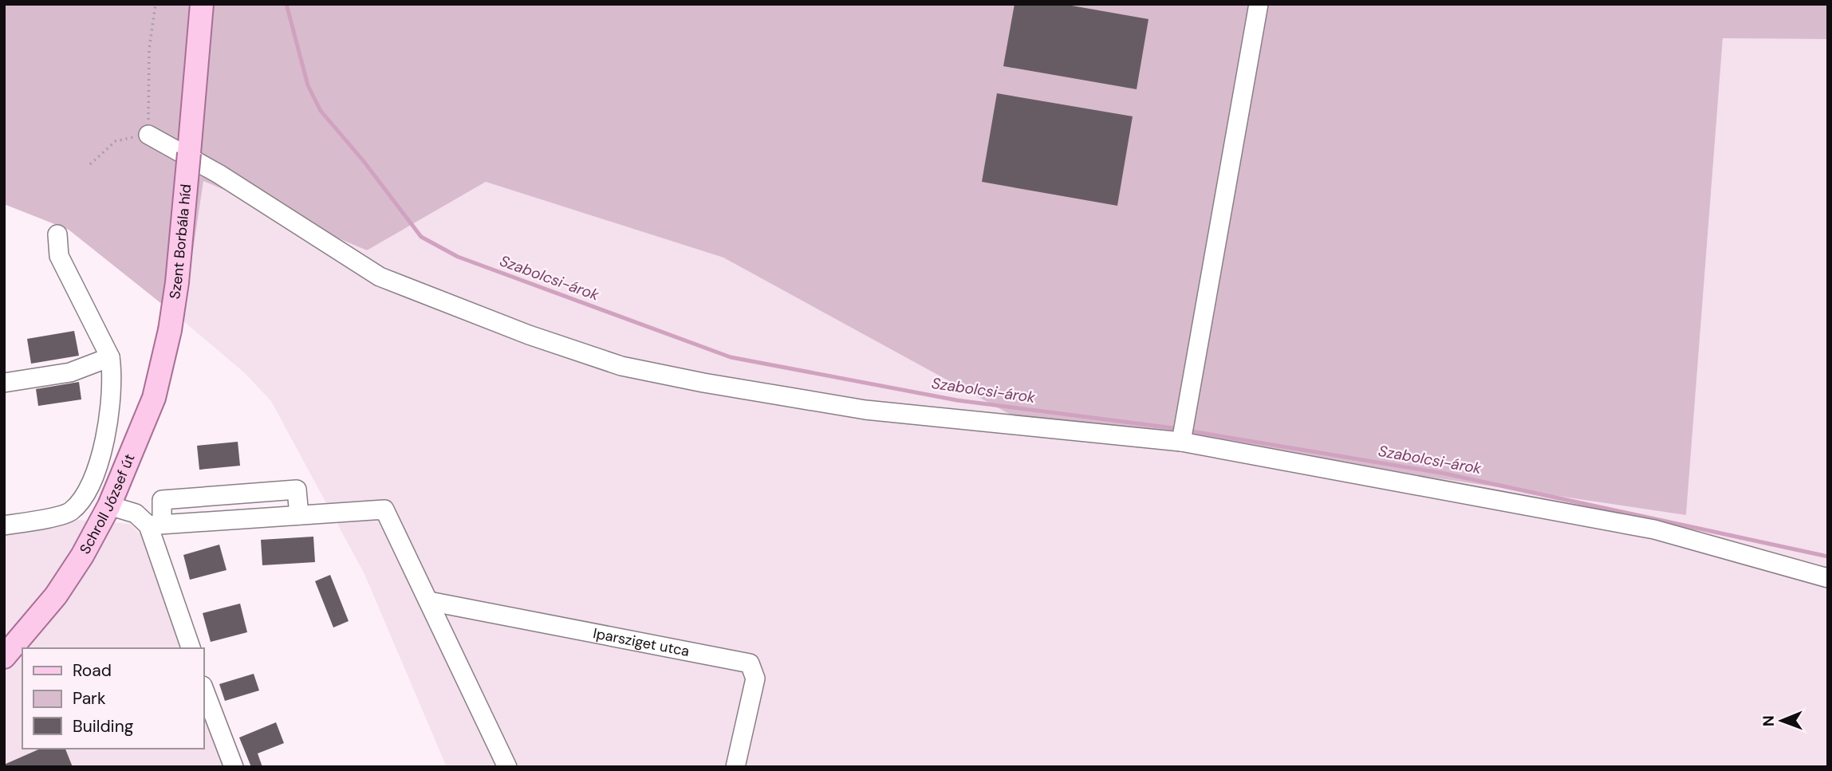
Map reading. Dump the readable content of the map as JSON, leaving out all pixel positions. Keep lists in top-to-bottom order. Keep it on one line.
{"streets":{"main road":["Szent Borbála híd","Schroll József út"],"street":["Iparsziget utca"]},"crossings":[["Szent Borbála híd","Schroll József út"]],"water":["Szabolcsi-árok"],"legend":["Road","Park","Building"],"north":"left"}
